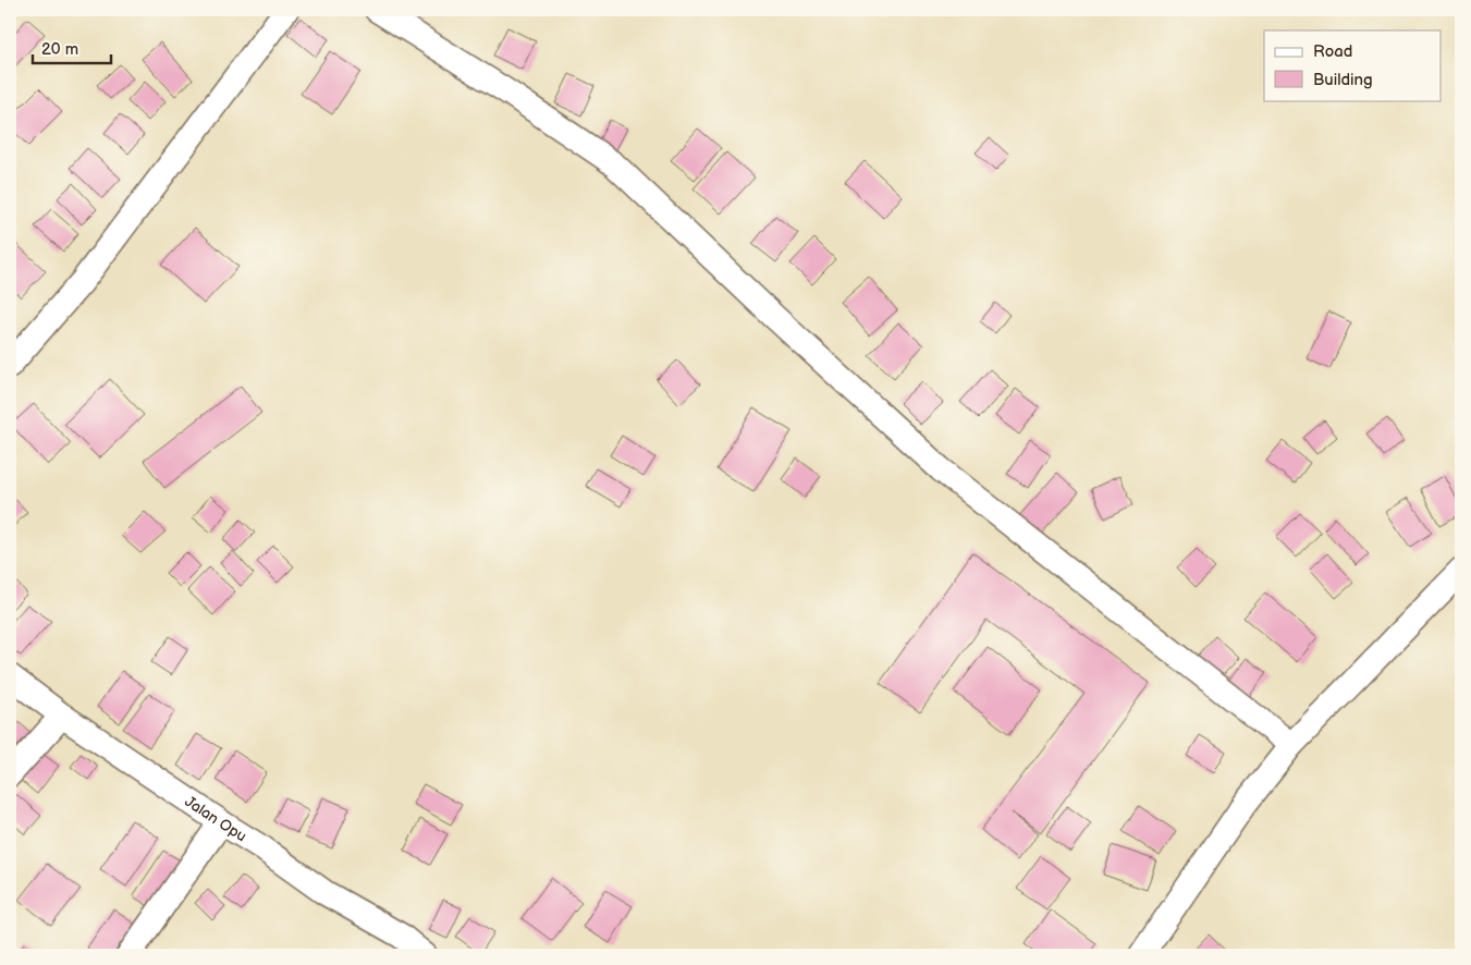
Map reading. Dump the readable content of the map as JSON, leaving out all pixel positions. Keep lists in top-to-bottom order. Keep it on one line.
{"streets":{"street":["Jalan Opu"]},"legend":["Road","Building"],"scale_bar":"20 m"}
